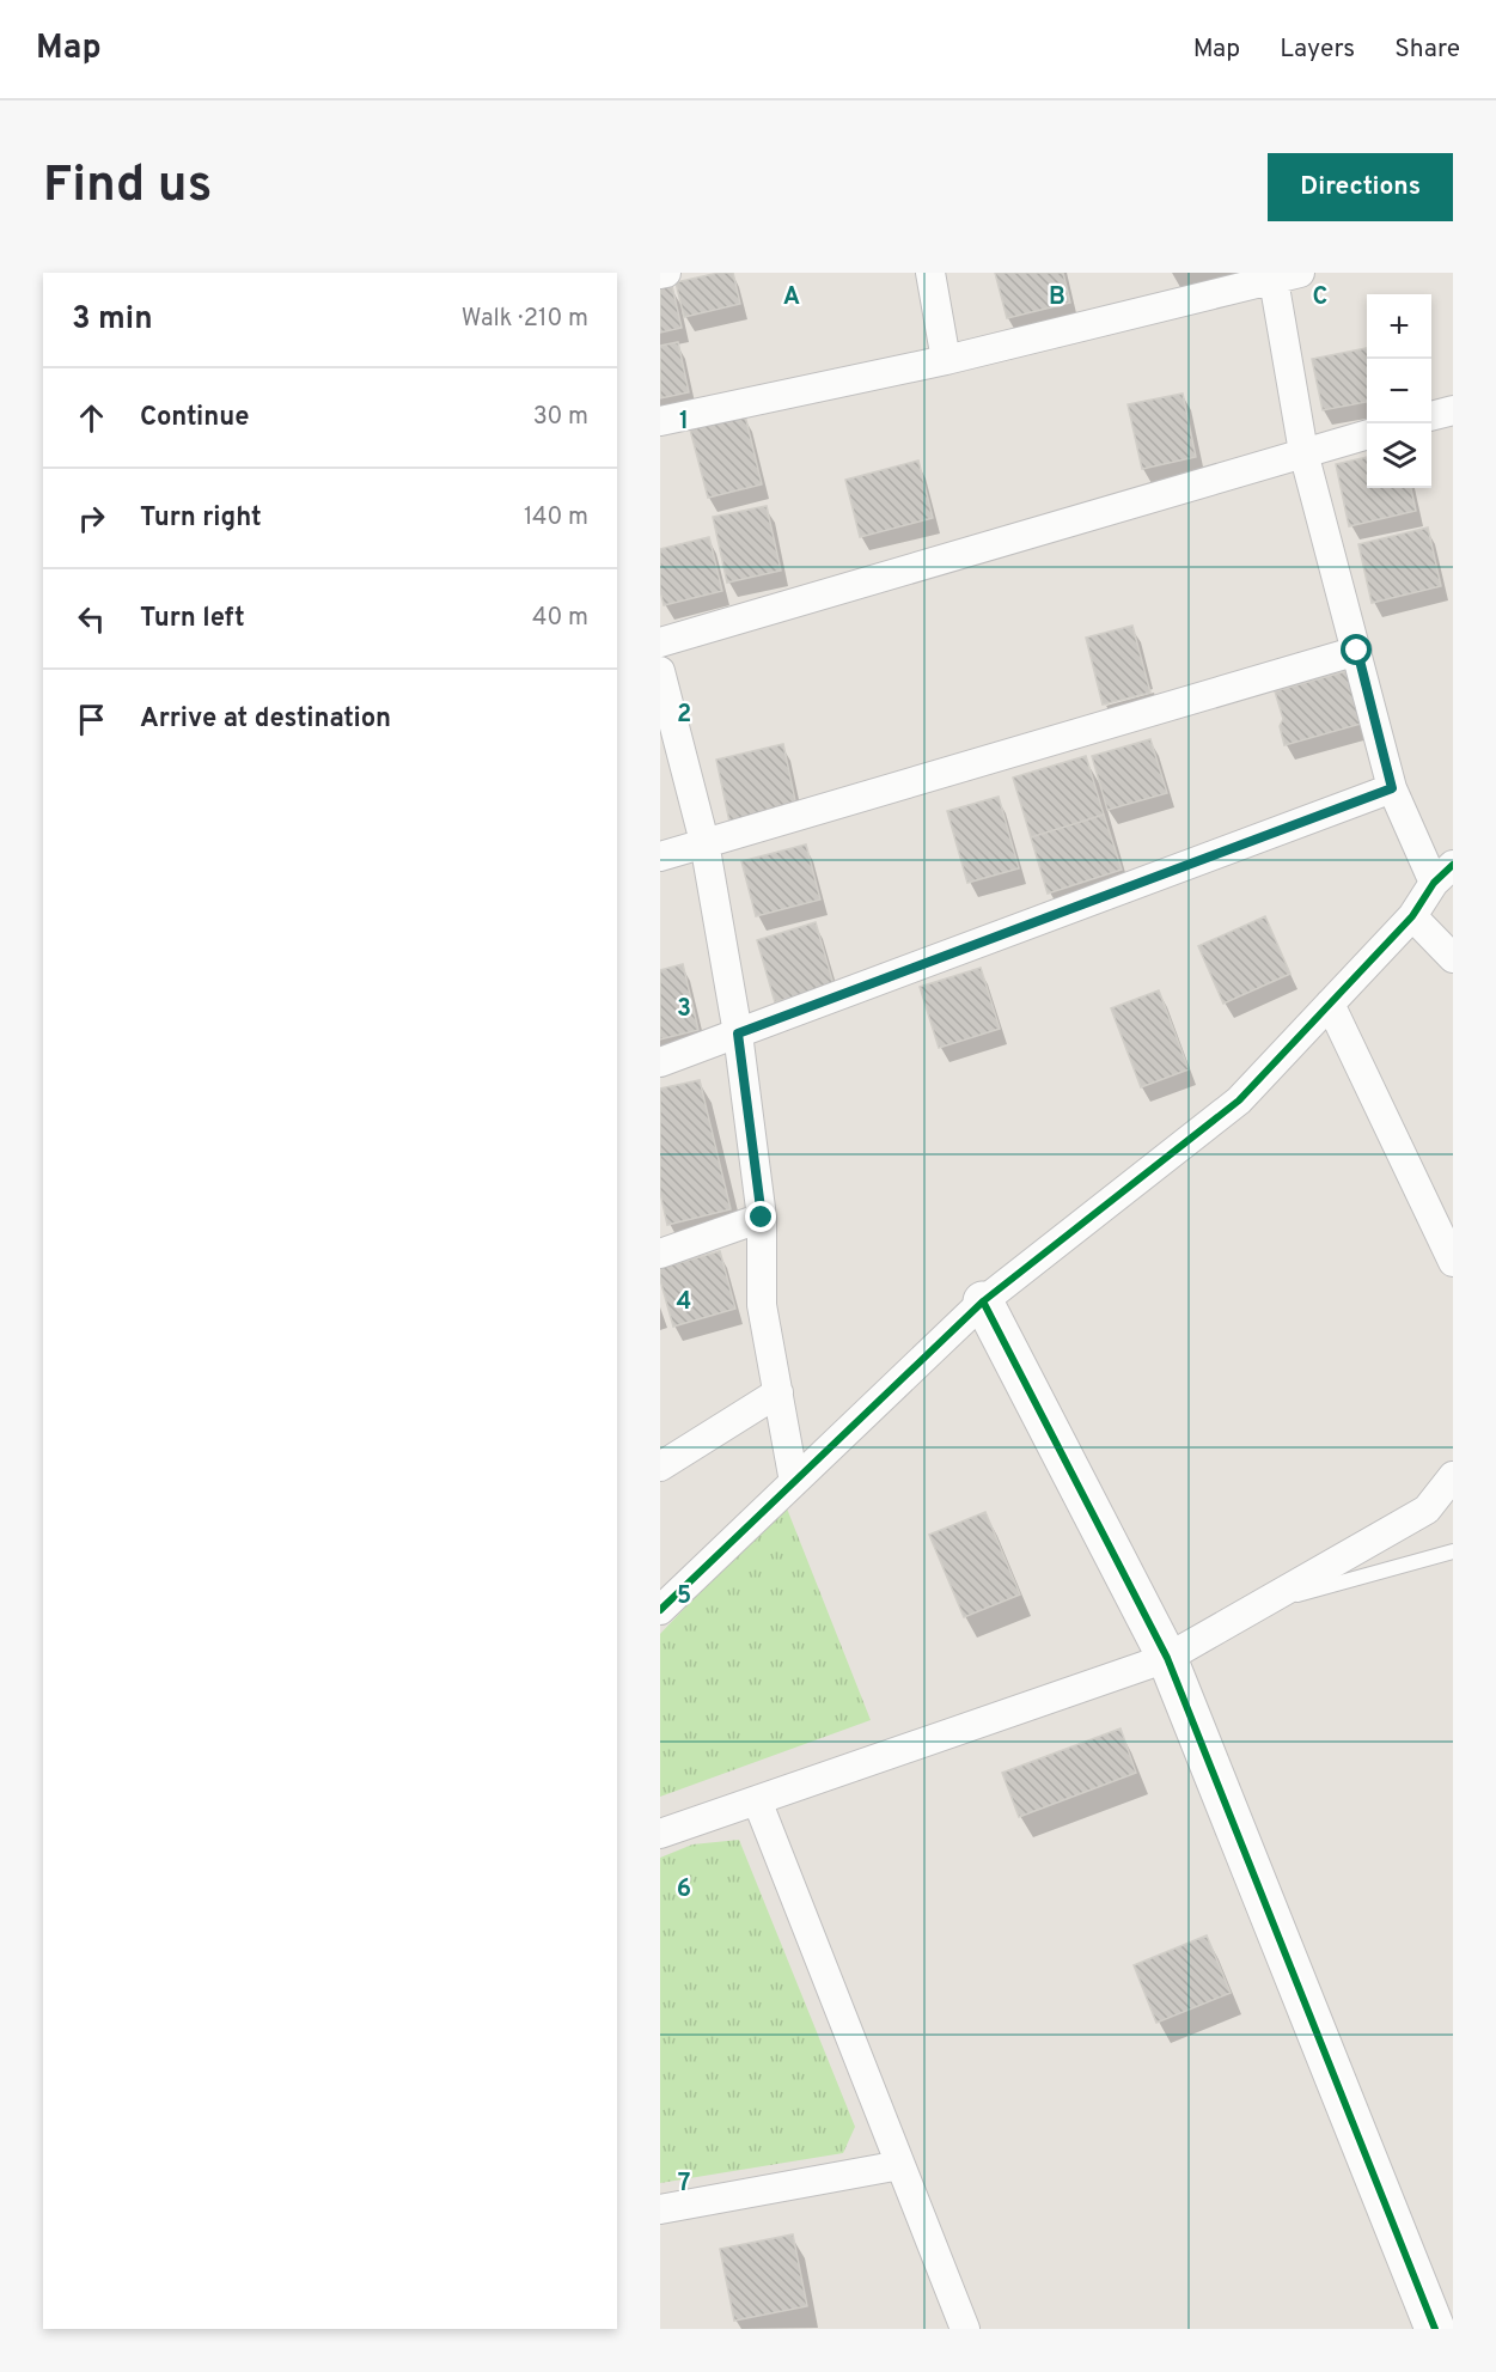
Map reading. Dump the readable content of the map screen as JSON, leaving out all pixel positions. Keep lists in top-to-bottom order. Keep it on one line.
{"page":{"header":"Map","nav":["Map","Layers","Share"],"buttons":"Directions","title":"Find us","heading":["3 min","Walk · 210 m"],"map_buttons":["+","−"],"list":[["Continue","30 m"],["Turn right","140 m"],["Turn left","40 m"],"Arrive at destination"]},"grid":{"columns":["A","B","C"],"rows":["1","2","3","4","5","6","7"]}}
